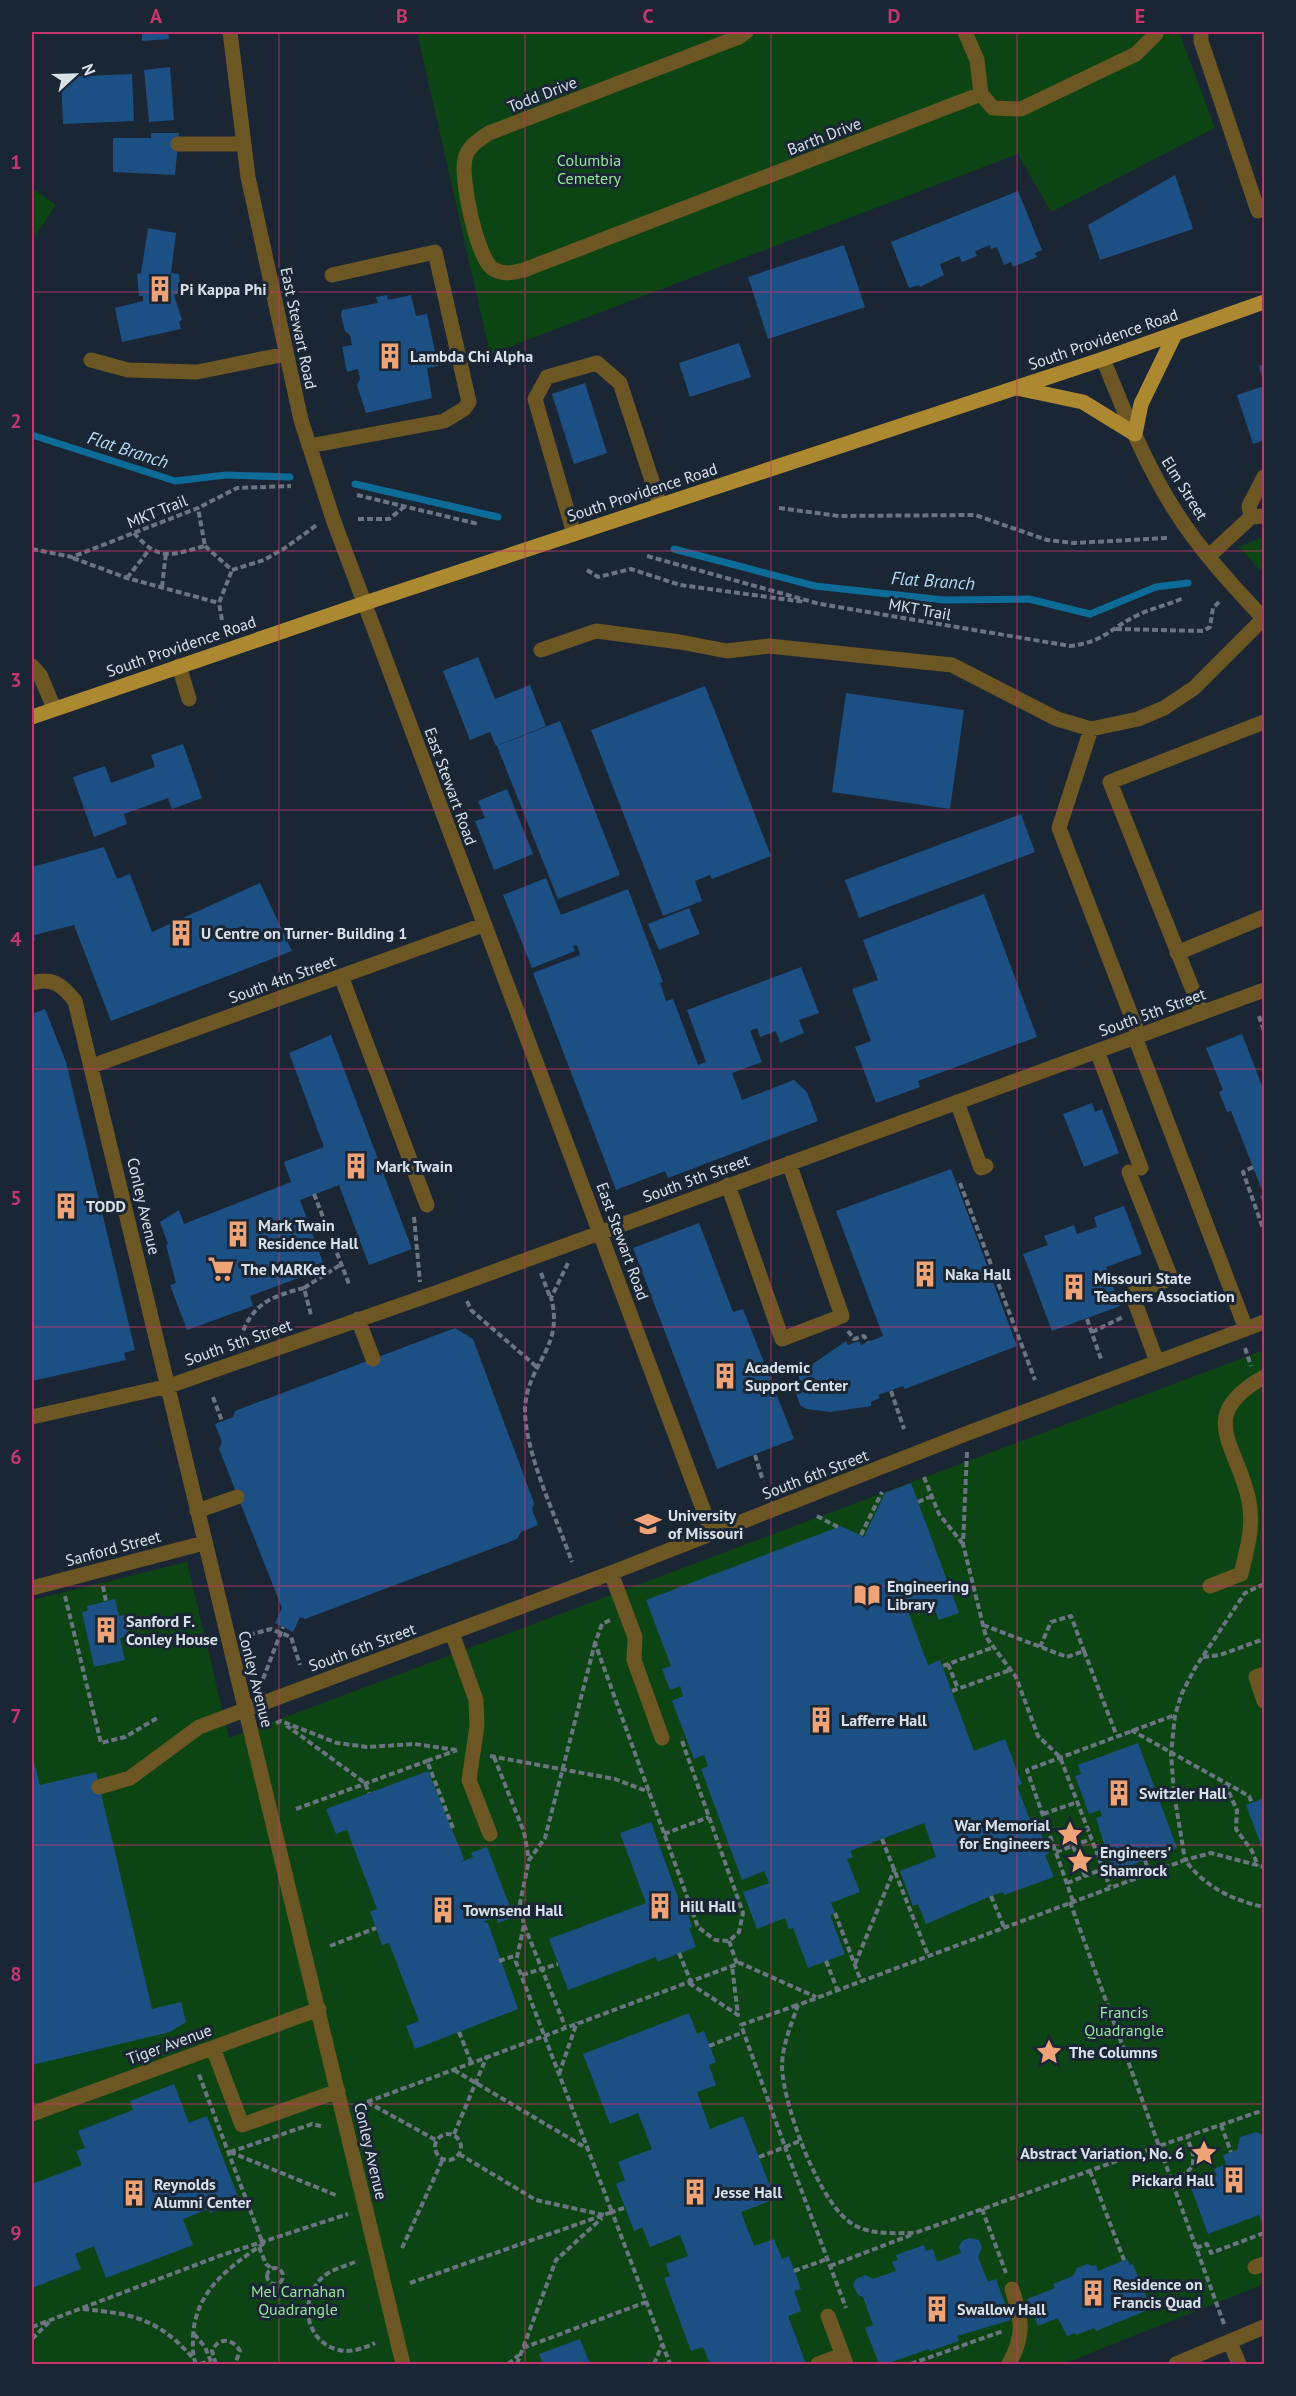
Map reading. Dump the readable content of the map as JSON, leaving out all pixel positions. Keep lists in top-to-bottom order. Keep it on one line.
{"streets":{"main road":["South Providence Road"],"street":["Todd Drive","Barth Drive","East Stewart Road","Elm Street","South 4th Street","South 5th Street","Conley Avenue","South 6th Street","Sanford Street","Tiger Avenue"],"path":["MKT Trail"]},"crossings":[["Todd Drive","Barth Drive"],["East Stewart Road","South Providence Road"],["East Stewart Road","South 4th Street"],["East Stewart Road","South 5th Street"],["East Stewart Road","South 6th Street"],["South Providence Road","Elm Street"],["South 4th Street","Conley Avenue"],["South 5th Street","Conley Avenue"],["Conley Avenue","South 6th Street"],["Conley Avenue","Sanford Street"],["Conley Avenue","Tiger Avenue"]],"water":["Flat Branch"],"parks":["Columbia Cemetery","Francis Quadrangle","Mel Carnahan Quadrangle"],"places":{"building":["Pi Kappa Phi","Lambda Chi Alpha","U Centre on Turner- Building 1","Mark Twain","TODD","Mark Twain Residence Hall","Naka Hall","Missouri State Teachers Association","Academic Support Center","Sanford F. Conley House","Lafferre Hall","Switzler Hall","Hill Hall","Townsend Hall","Pickard Hall","Jesse Hall","Reynolds Alumni Center","Residence on Francis Quad","Swallow Hall"],"supermarket":["The MARKet"],"school or university":["University of Missouri"],"library":["Engineering Library"],"place":["War Memorial for Engineers","Engineers' Shamrock","The Columns","Abstract Variation, No. 6"]},"north":"right","grid":{"columns":["A","B","C","D","E"],"rows":["1","2","3","4","5","6","7","8","9"]}}
